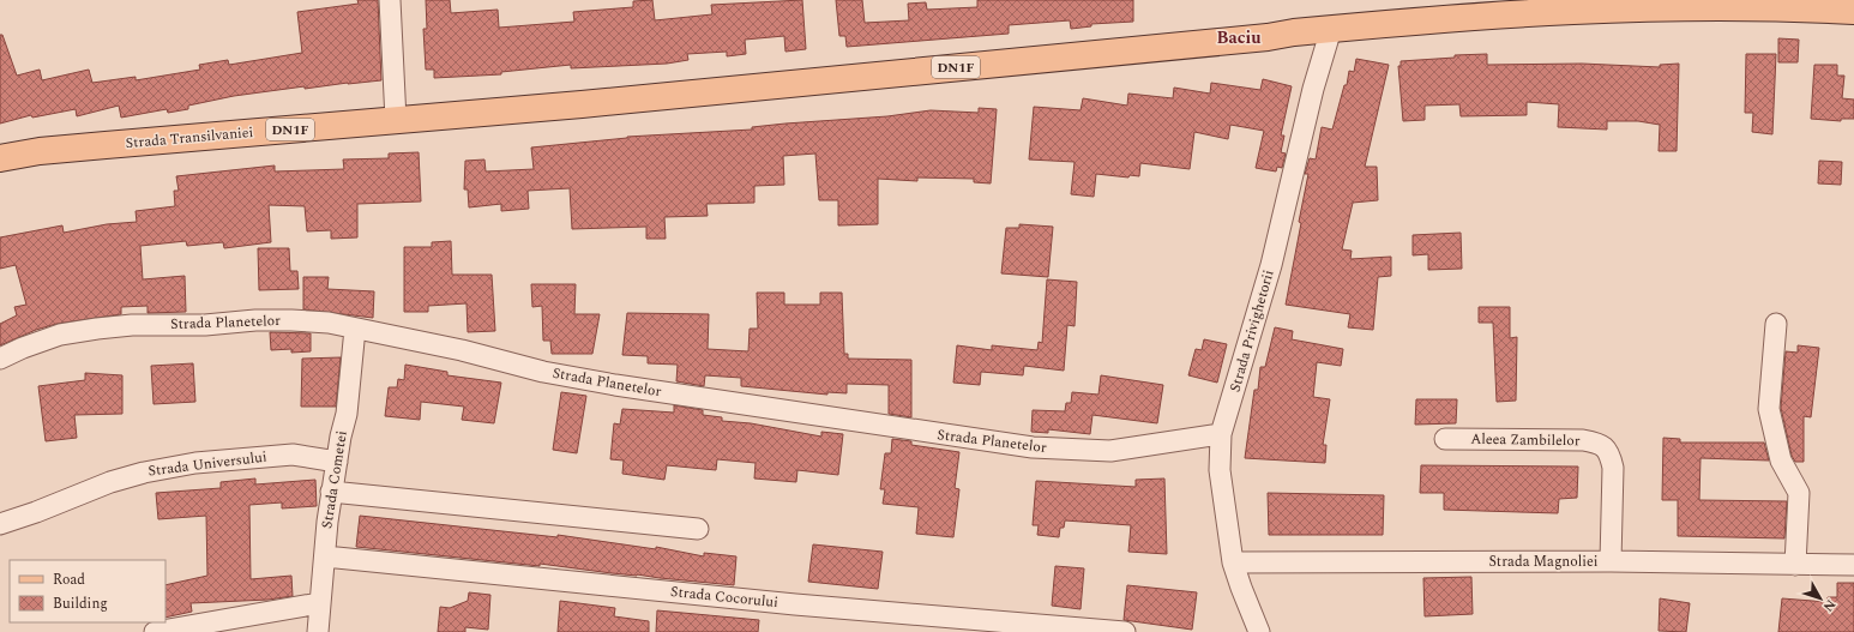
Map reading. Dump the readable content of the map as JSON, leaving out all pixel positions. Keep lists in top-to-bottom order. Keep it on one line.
{"streets":{"main road":["DN1F","Strada Transilvaniei"],"street":["Strada Planetelor","Strada Privighetorii","Aleea Zambilelor","Strada Universului","Strada Cometei","Strada Magnoliei","Strada Cocorului"]},"crossings":[["DN1F","Strada Transilvaniei"],["DN1F","Strada Privighetorii"],["Strada Transilvaniei","Strada Privighetorii"],["Strada Planetelor","Strada Privighetorii"],["Strada Planetelor","Strada Cometei"],["Strada Privighetorii","Strada Magnoliei"],["Aleea Zambilelor","Strada Magnoliei"],["Strada Universului","Strada Cometei"],["Strada Cometei","Strada Cocorului"]],"districts":["Baciu"],"legend":["Road","Building"],"north":"bottom right"}
